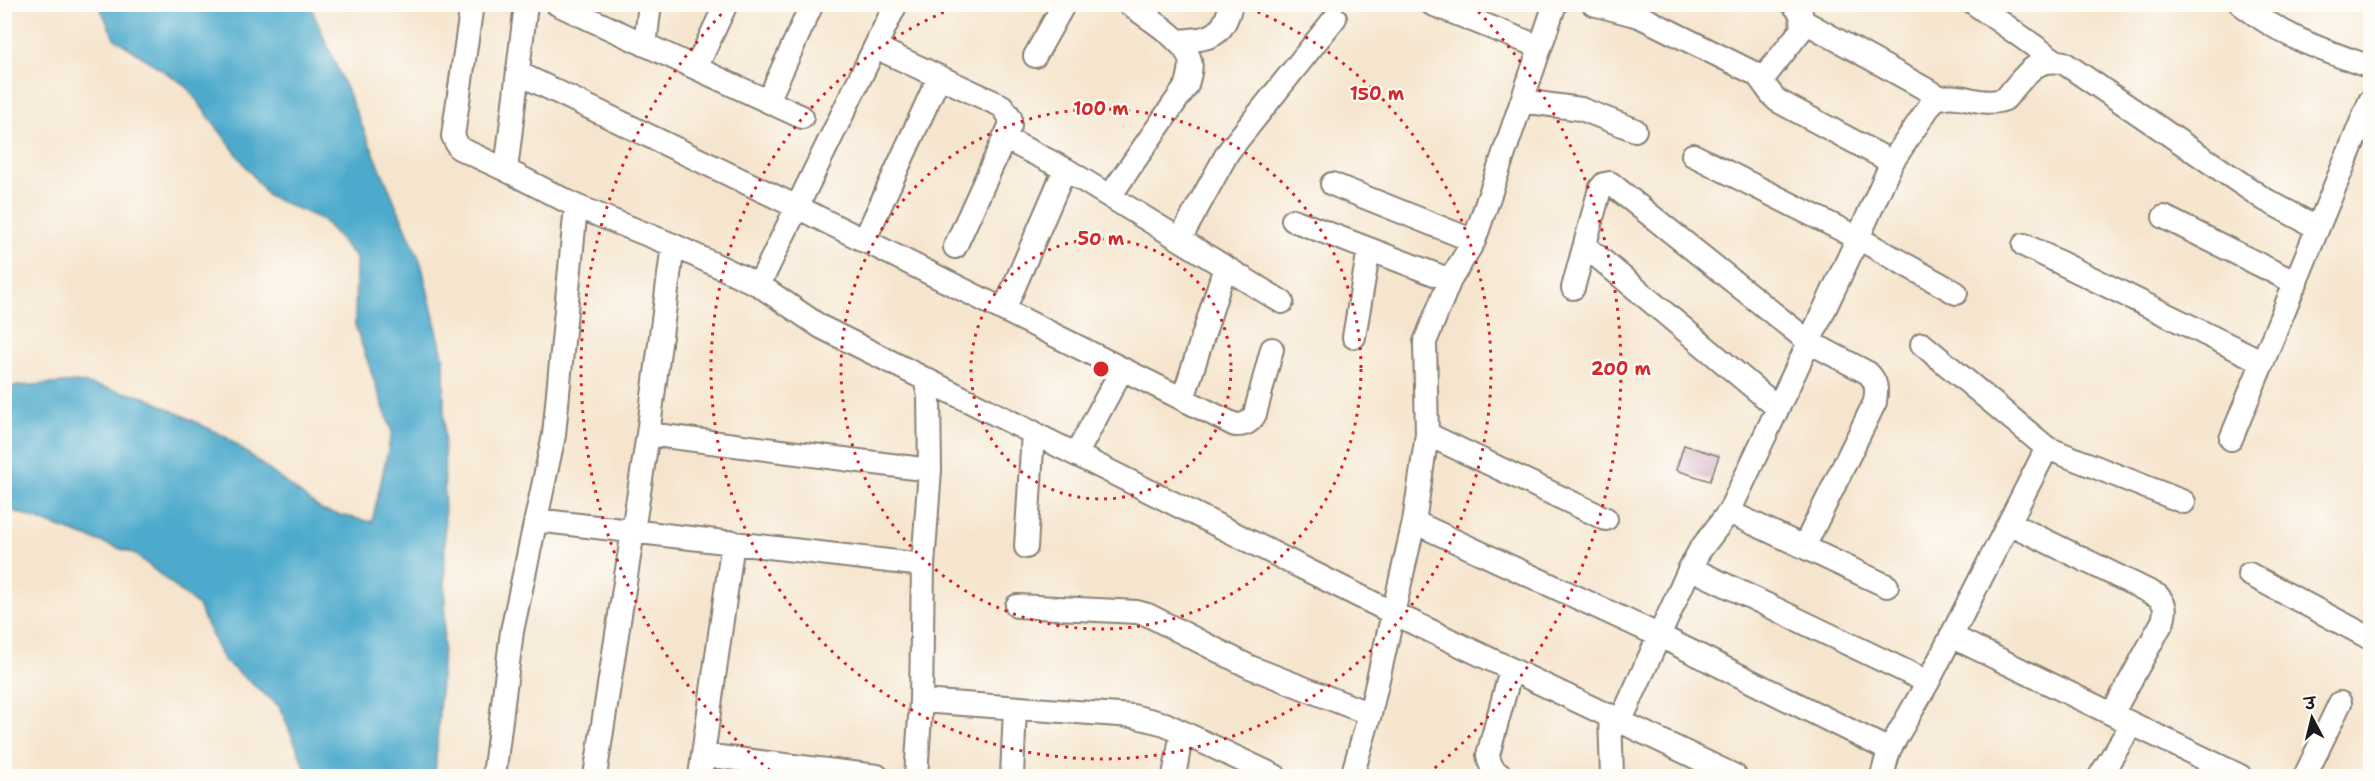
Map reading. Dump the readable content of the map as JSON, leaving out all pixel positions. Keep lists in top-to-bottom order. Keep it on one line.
{"north":"top","rings":["150 m","100 m","50 m","200 m"]}
